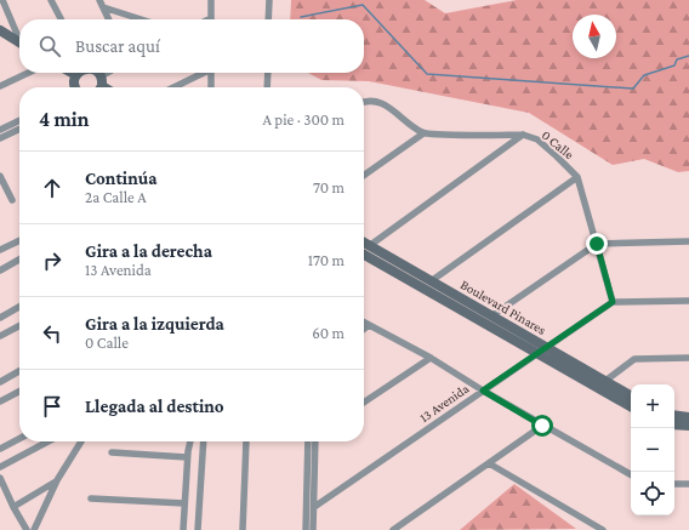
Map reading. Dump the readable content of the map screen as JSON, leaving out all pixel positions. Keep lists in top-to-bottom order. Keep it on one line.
{"streets":{"street":["0 Calle","Boulevard Pinares","13 Avenida"]},"crossings":[["0 Calle","13 Avenida"],["Boulevard Pinares","13 Avenida"]],"north":"top","page":{"search":"Buscar aquí","heading":["4 min","A pie · 300 m"],"list":[["Continúa","2a Calle A","70 m"],["Gira a la derecha","13 Avenida","170 m"],["Gira a la izquierda","0 Calle","60 m"],"Llegada al destino"],"map_buttons":["+","−"]}}
